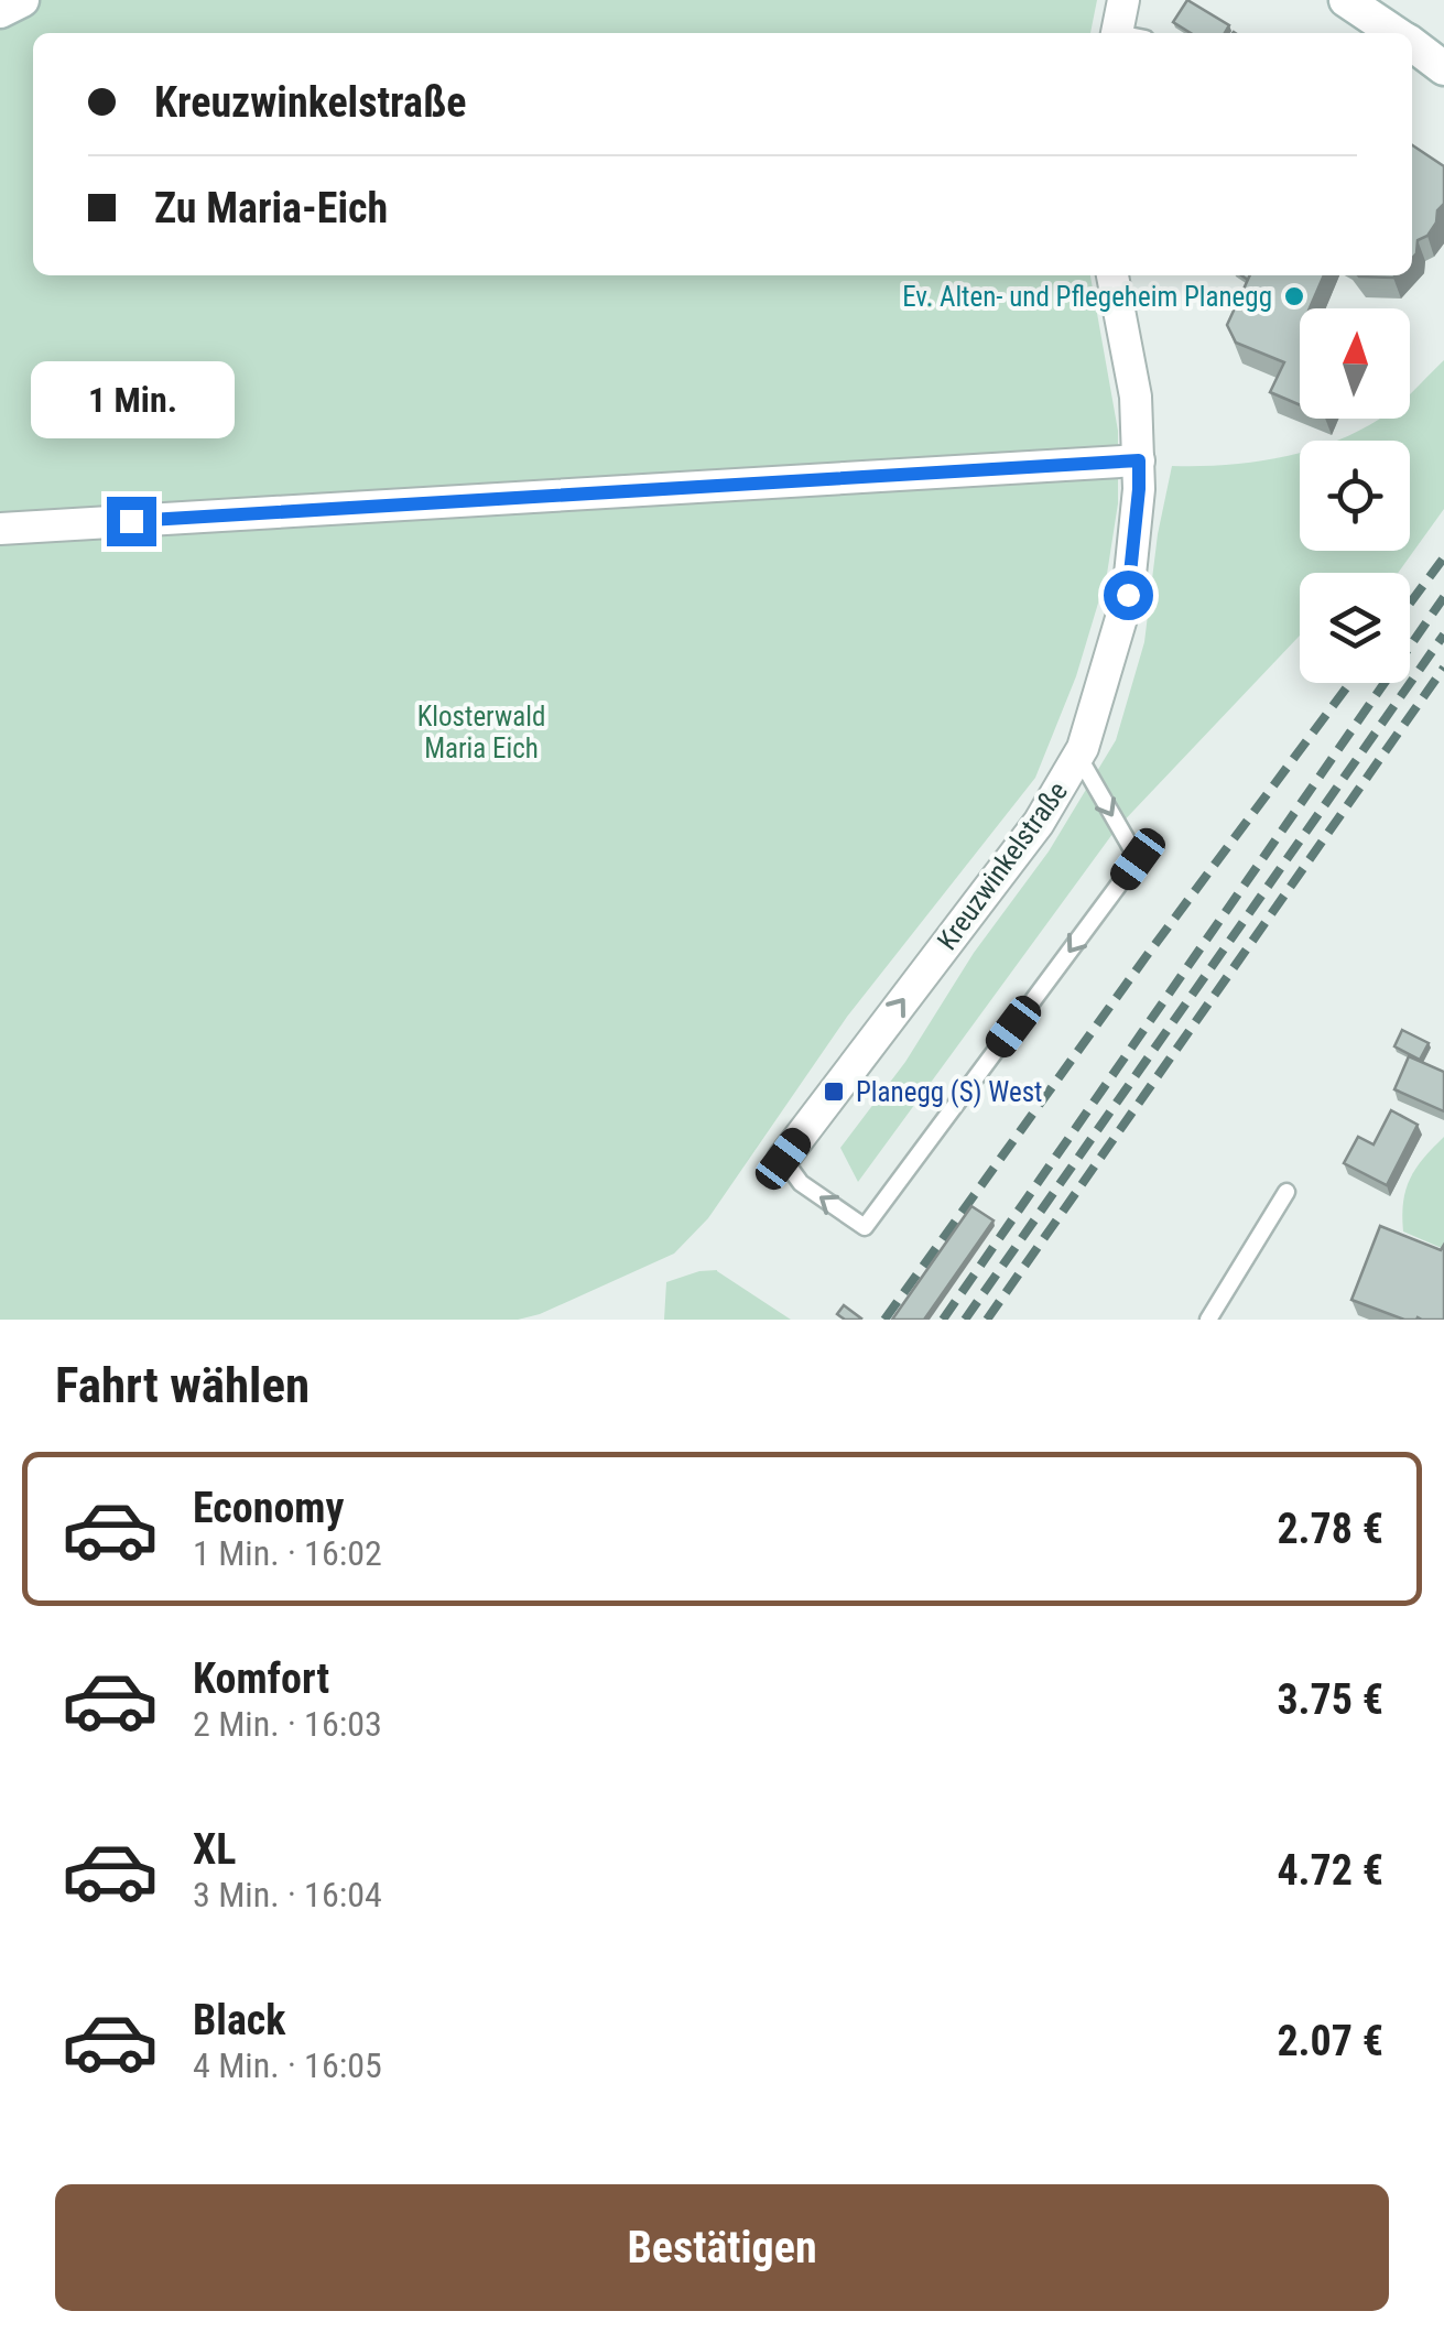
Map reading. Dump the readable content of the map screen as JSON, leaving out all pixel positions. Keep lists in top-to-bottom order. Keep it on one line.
{"streets":{"street":["Kreuzwinkelstraße"]},"one_way":["Kreuzwinkelstraße"],"parks":["Klosterwald Maria Eich"],"places":{"other":["Ev. Alten- und Pflegeheim Planegg"],"transit":["Planegg (S) West"]},"north":"top","page":{"banner":["Kreuzwinkelstraße","Zu Maria-Eich"],"bubble":"1 Min.","heading":"Fahrt wählen","list":[{"name":"Economy","note":"1 Min. · 16:02","value":"2.78 €"},{"name":"Komfort","note":"2 Min. · 16:03","value":"3.75 €"},{"name":"XL","note":"3 Min. · 16:04","value":"4.72 €"},{"name":"Black","note":"4 Min. · 16:05","value":"2.07 €"}],"buttons":"Bestätigen"}}
